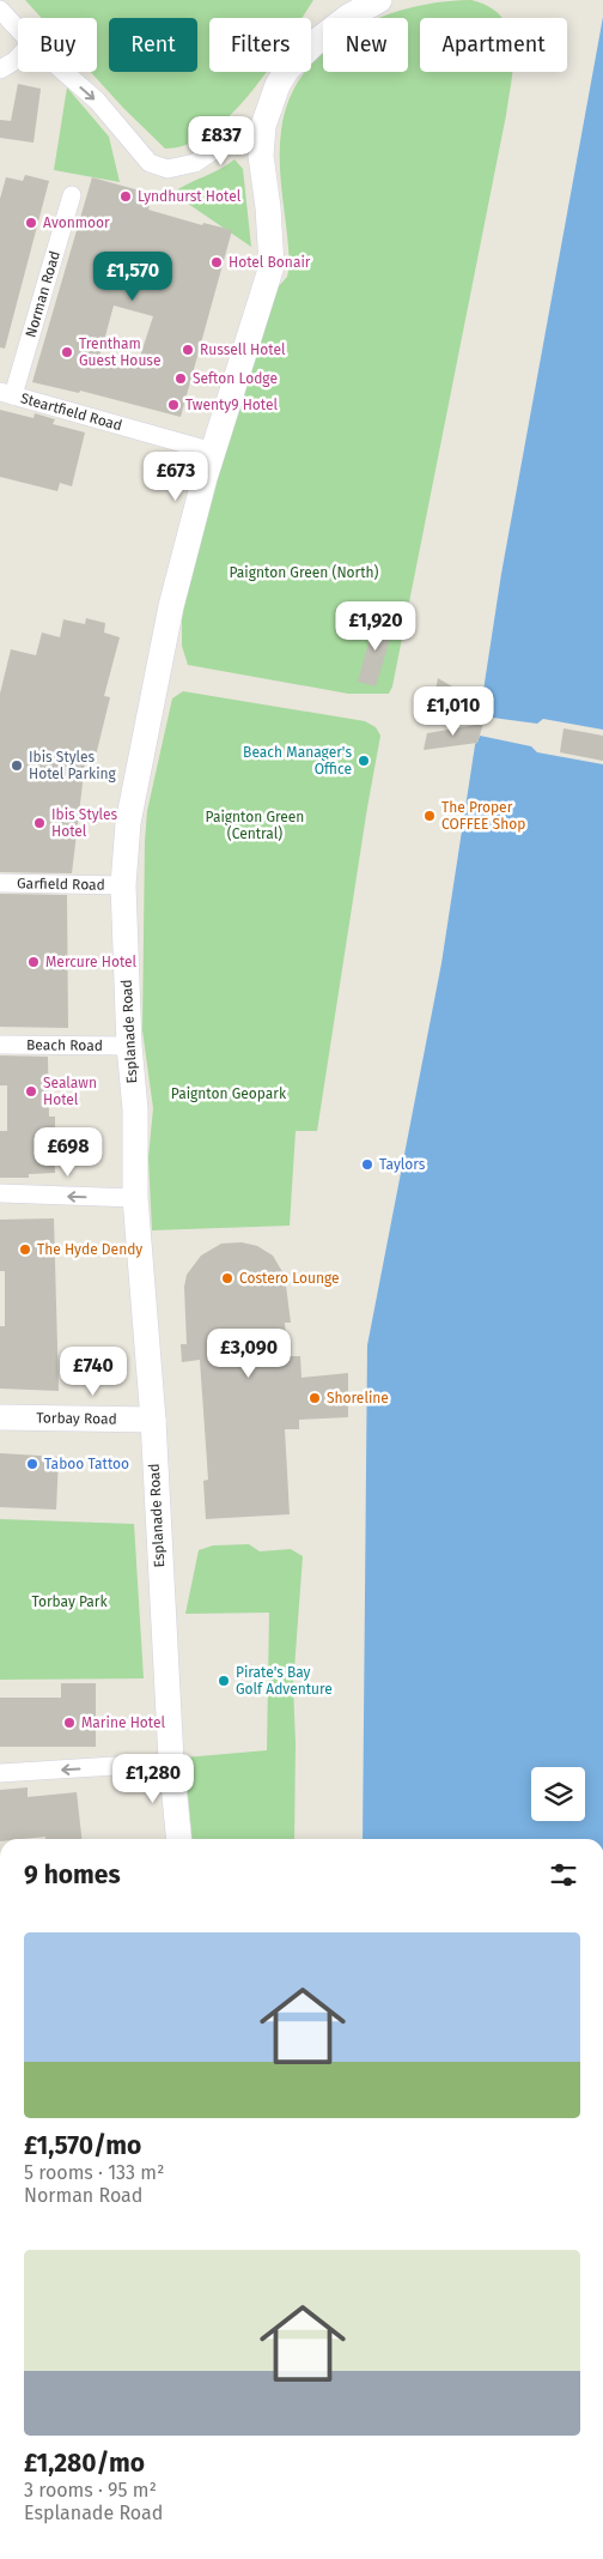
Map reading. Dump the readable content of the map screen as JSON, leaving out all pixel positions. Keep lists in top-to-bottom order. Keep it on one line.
{"streets":{"main road":["Esplanade Road","Torbay Road"],"street":["Norman Road","Steartfield Road","Garfield Road","Beach Road"]},"crossings":[["Norman Road","Steartfield Road"],["Steartfield Road","Esplanade Road"],["Garfield Road","Esplanade Road"],["Esplanade Road","Beach Road"],["Esplanade Road","Torbay Road"]],"parks":["Paignton Green (North)","Paignton Green (Central)","Paignton Geopark","Torbay Park"],"places":["Lyndhurst Hotel","Avonmoor","Hotel Bonair","Russell Hotel","Trentham Guest House","Sefton Lodge","Twenty9 Hotel","Beach Manager's Office","Ibis Styles Hotel Parking","The Proper COFFEE Shop","Ibis Styles Hotel","Mercure Hotel","Sealawn Hotel","Taylors","The Hyde Dendy","Costero Lounge","Shoreline","Taboo Tattoo","Pirate's Bay Golf Adventure","Marine Hotel"],"page":{"chip":["Buy","Rent","Filters","New","Apartment"],"price":["£837","£1,570","£673","£1,920","£1,010","£698","£3,090","£740","£1,280"],"heading":"9 homes","list":[{"name":"£1,570/mo","note":"5 rooms · 133 m² · Norman Road"},{"name":"£1,280/mo","note":"3 rooms · 95 m² · Esplanade Road"}]}}
